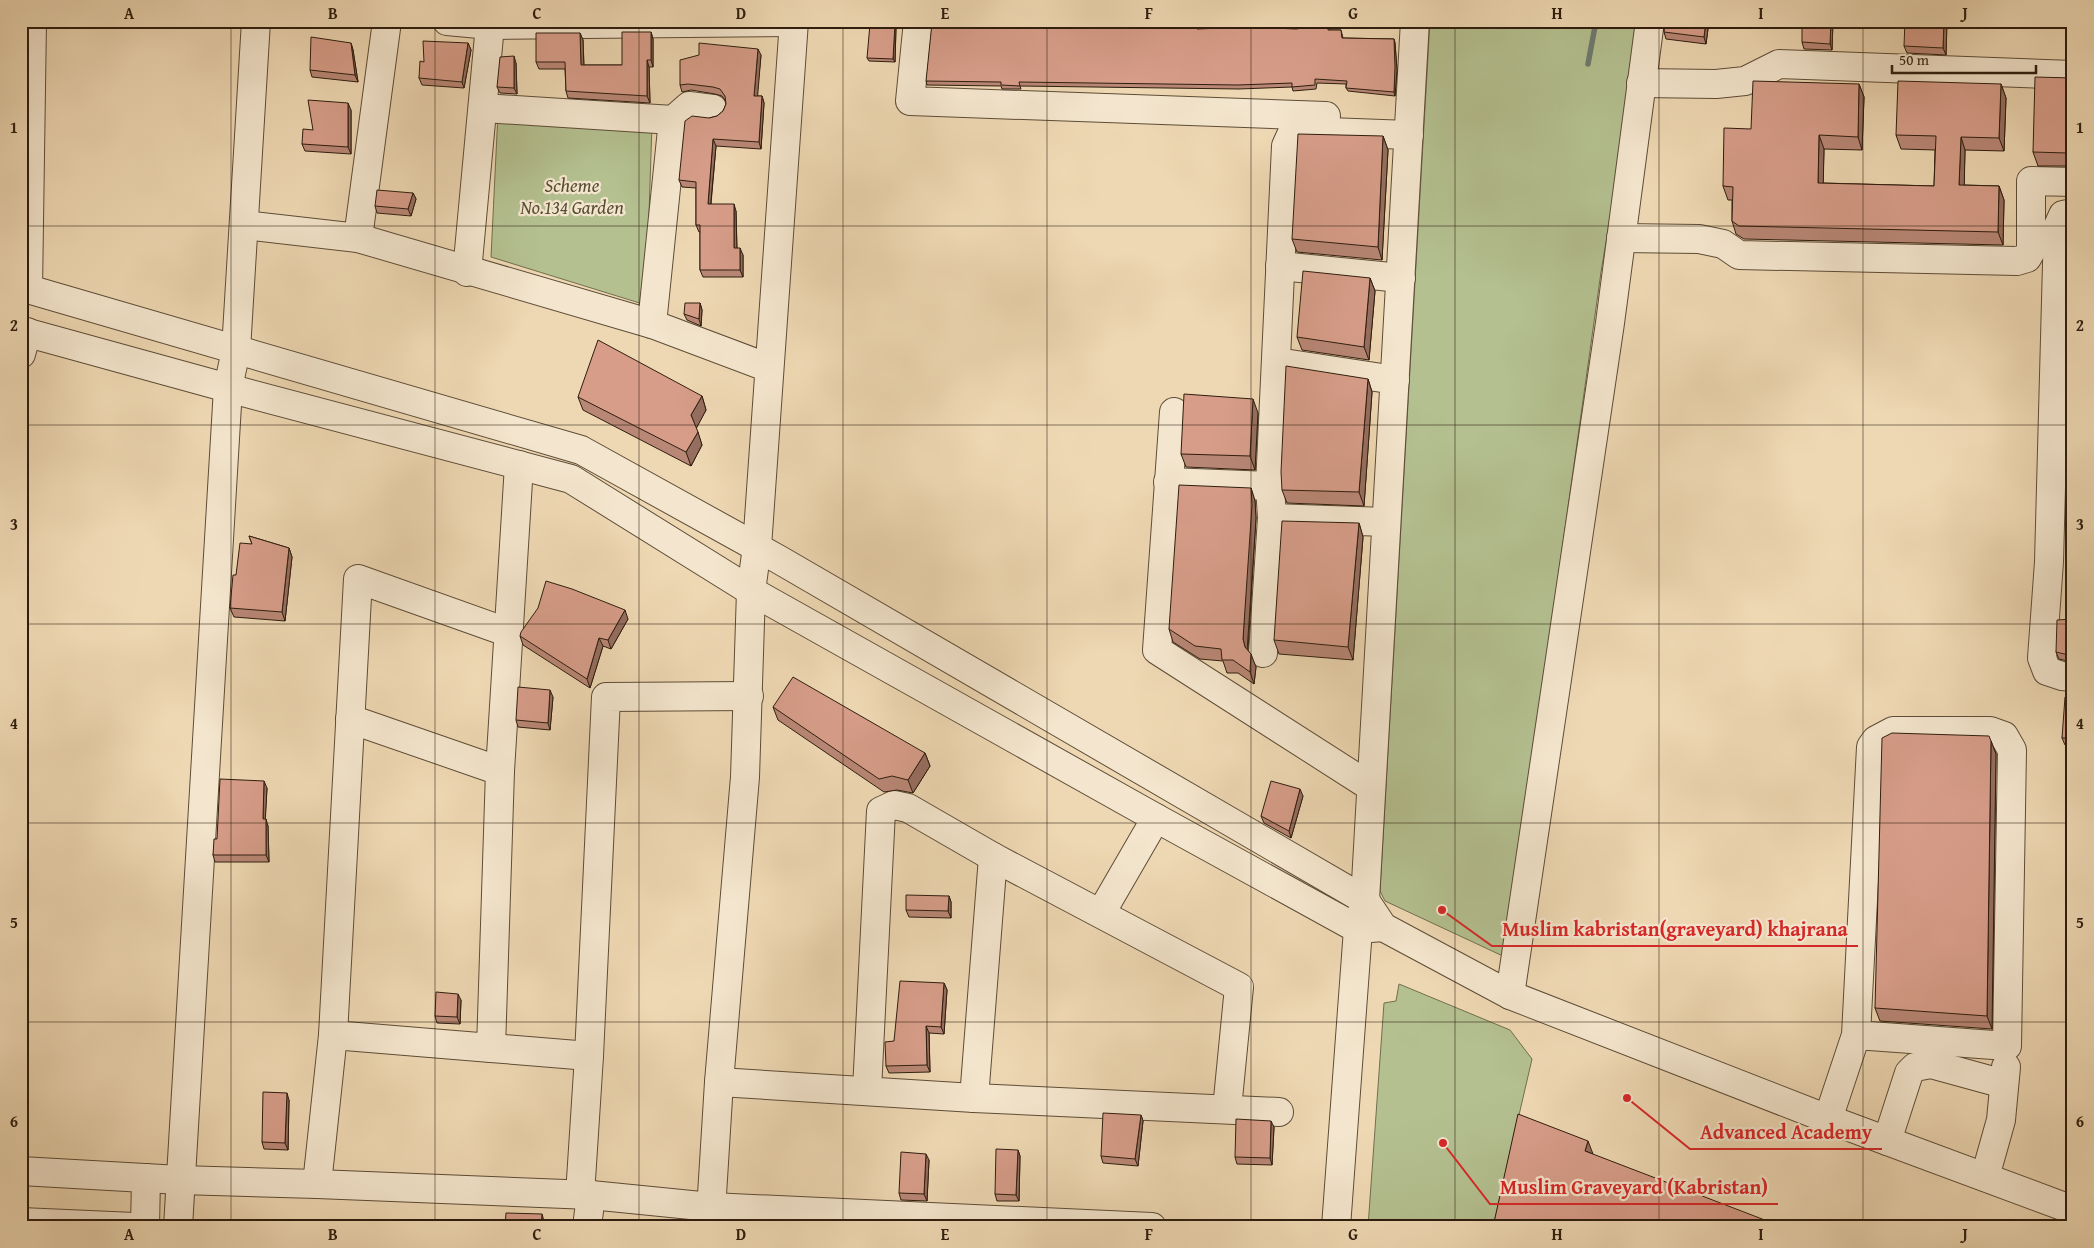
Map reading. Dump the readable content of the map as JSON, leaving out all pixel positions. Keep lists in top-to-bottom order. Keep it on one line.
{"parks":["Scheme No.134 Garden"],"places":["Muslim kabristan(graveyard) khajrana","Advanced Academy","Muslim Graveyard (Kabristan)"],"scale_bar":"50 m","grid":{"columns":["A","B","C","D","E","F","G","H","I","J"],"rows":["1","2","3","4","5","6"]}}
